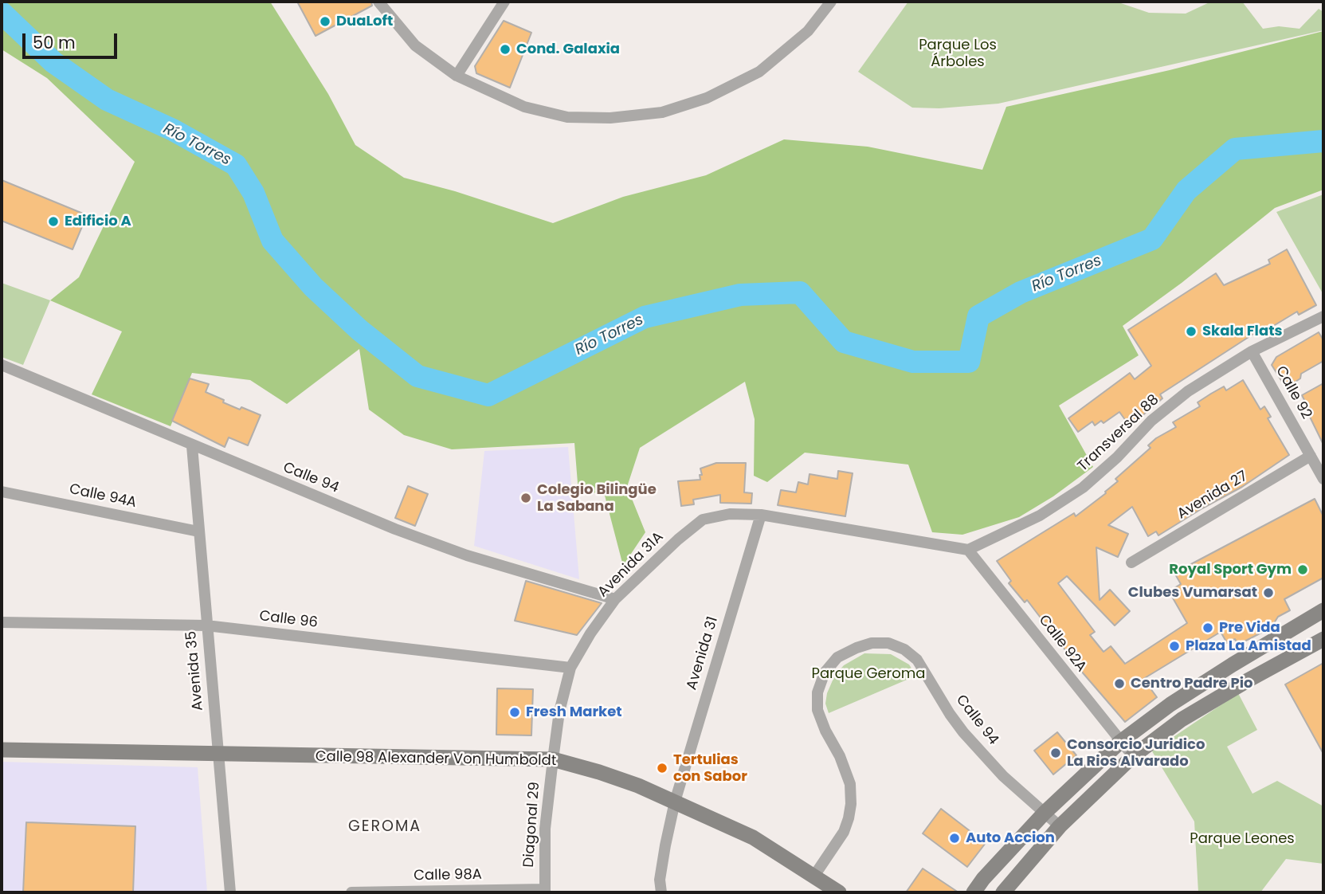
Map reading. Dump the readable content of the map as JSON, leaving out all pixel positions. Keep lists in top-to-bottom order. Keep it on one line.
{"streets":{"street":["Calle 92","Transversal 88","Calle 94","Avenida 27","Calle 94A","Avenida 31A","Calle 96","Calle 92A","Avenida 31","Avenida 35","Calle 98 Alexander Von Humboldt","Diagonal 29","Calle 98A"]},"crossings":[["Calle 92","Transversal 88"],["Calle 92","Avenida 27"],["Transversal 88","Calle 92A"],["Calle 94","Avenida 31A"],["Calle 94","Avenida 35"],["Calle 94","Calle 98 Alexander Von Humboldt"],["Calle 94A","Avenida 35"],["Avenida 31A","Calle 96"],["Avenida 31A","Avenida 31"],["Avenida 31A","Calle 98 Alexander Von Humboldt"],["Avenida 31A","Diagonal 29"],["Calle 96","Avenida 35"],["Avenida 31","Calle 98 Alexander Von Humboldt"],["Avenida 35","Calle 98 Alexander Von Humboldt"],["Calle 98 Alexander Von Humboldt","Diagonal 29"],["Diagonal 29","Calle 98A"]],"districts":["GEROMA"],"water":["Río Torres"],"parks":["Parque Los Árboles","Parque Geroma","Parque Leones"],"places":["DuaLoft","Cond. Galaxia","Edificio A","Skala Flats","Colegio Bilingüe La Sabana","Royal Sport Gym","Clubes Vumarsat","Pre Vida","Plaza La Amistad","Centro Padre Pio","Fresh Market","Consorcio Juridico La Rios Alvarado","Tertulias con Sabor","Auto Accion"],"scale_bar":"50 m"}
